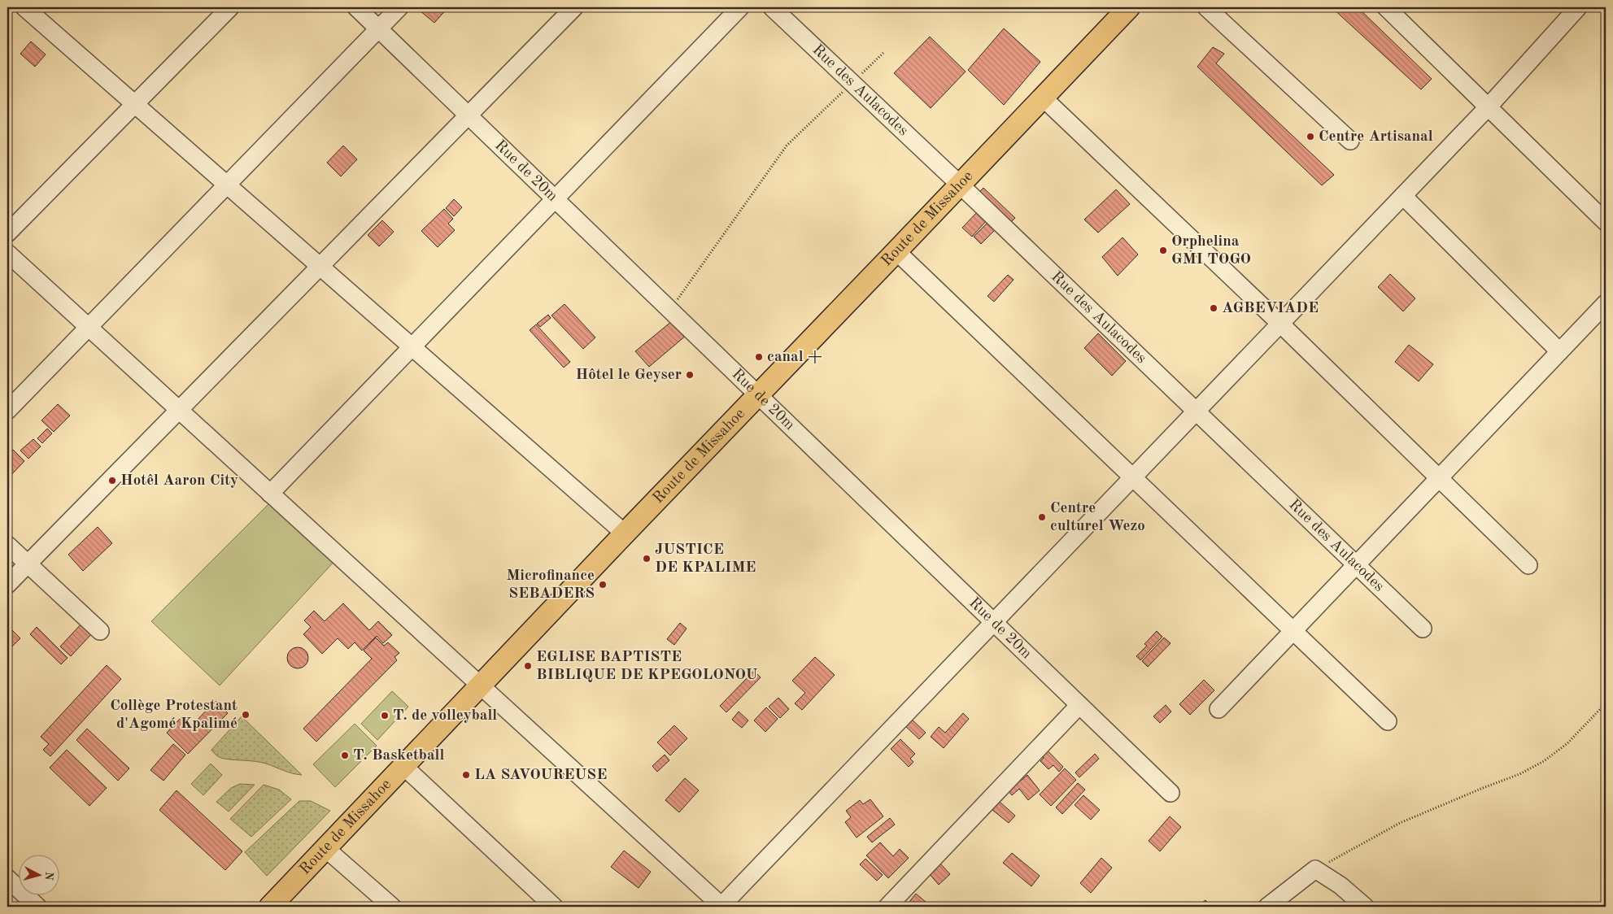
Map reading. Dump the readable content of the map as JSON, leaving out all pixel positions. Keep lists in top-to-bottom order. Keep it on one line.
{"streets":{"main road":["Route de Missahoe"],"street":["Rue des Aulacodes","Rue de 20m"]},"crossings":[["Rue des Aulacodes","Route de Missahoe"],["Rue de 20m","Route de Missahoe"]],"places":["Centre Artisanal","Orphelina GMI TOGO","AGBEVIADE","canal +","Hôtel le Geyser","Hotêl Aaron City","Centre culturel Wezo","JUSTICE DE KPALIME","Microfinance SEBADERS","EGLISE BAPTISTE BIBLIQUE DE KPEGOLONOU","Collège Protestant d'Agomé Kpalimé","T. de volleyball","T. Basketball","LA SAVOUREUSE"],"north":"right"}
